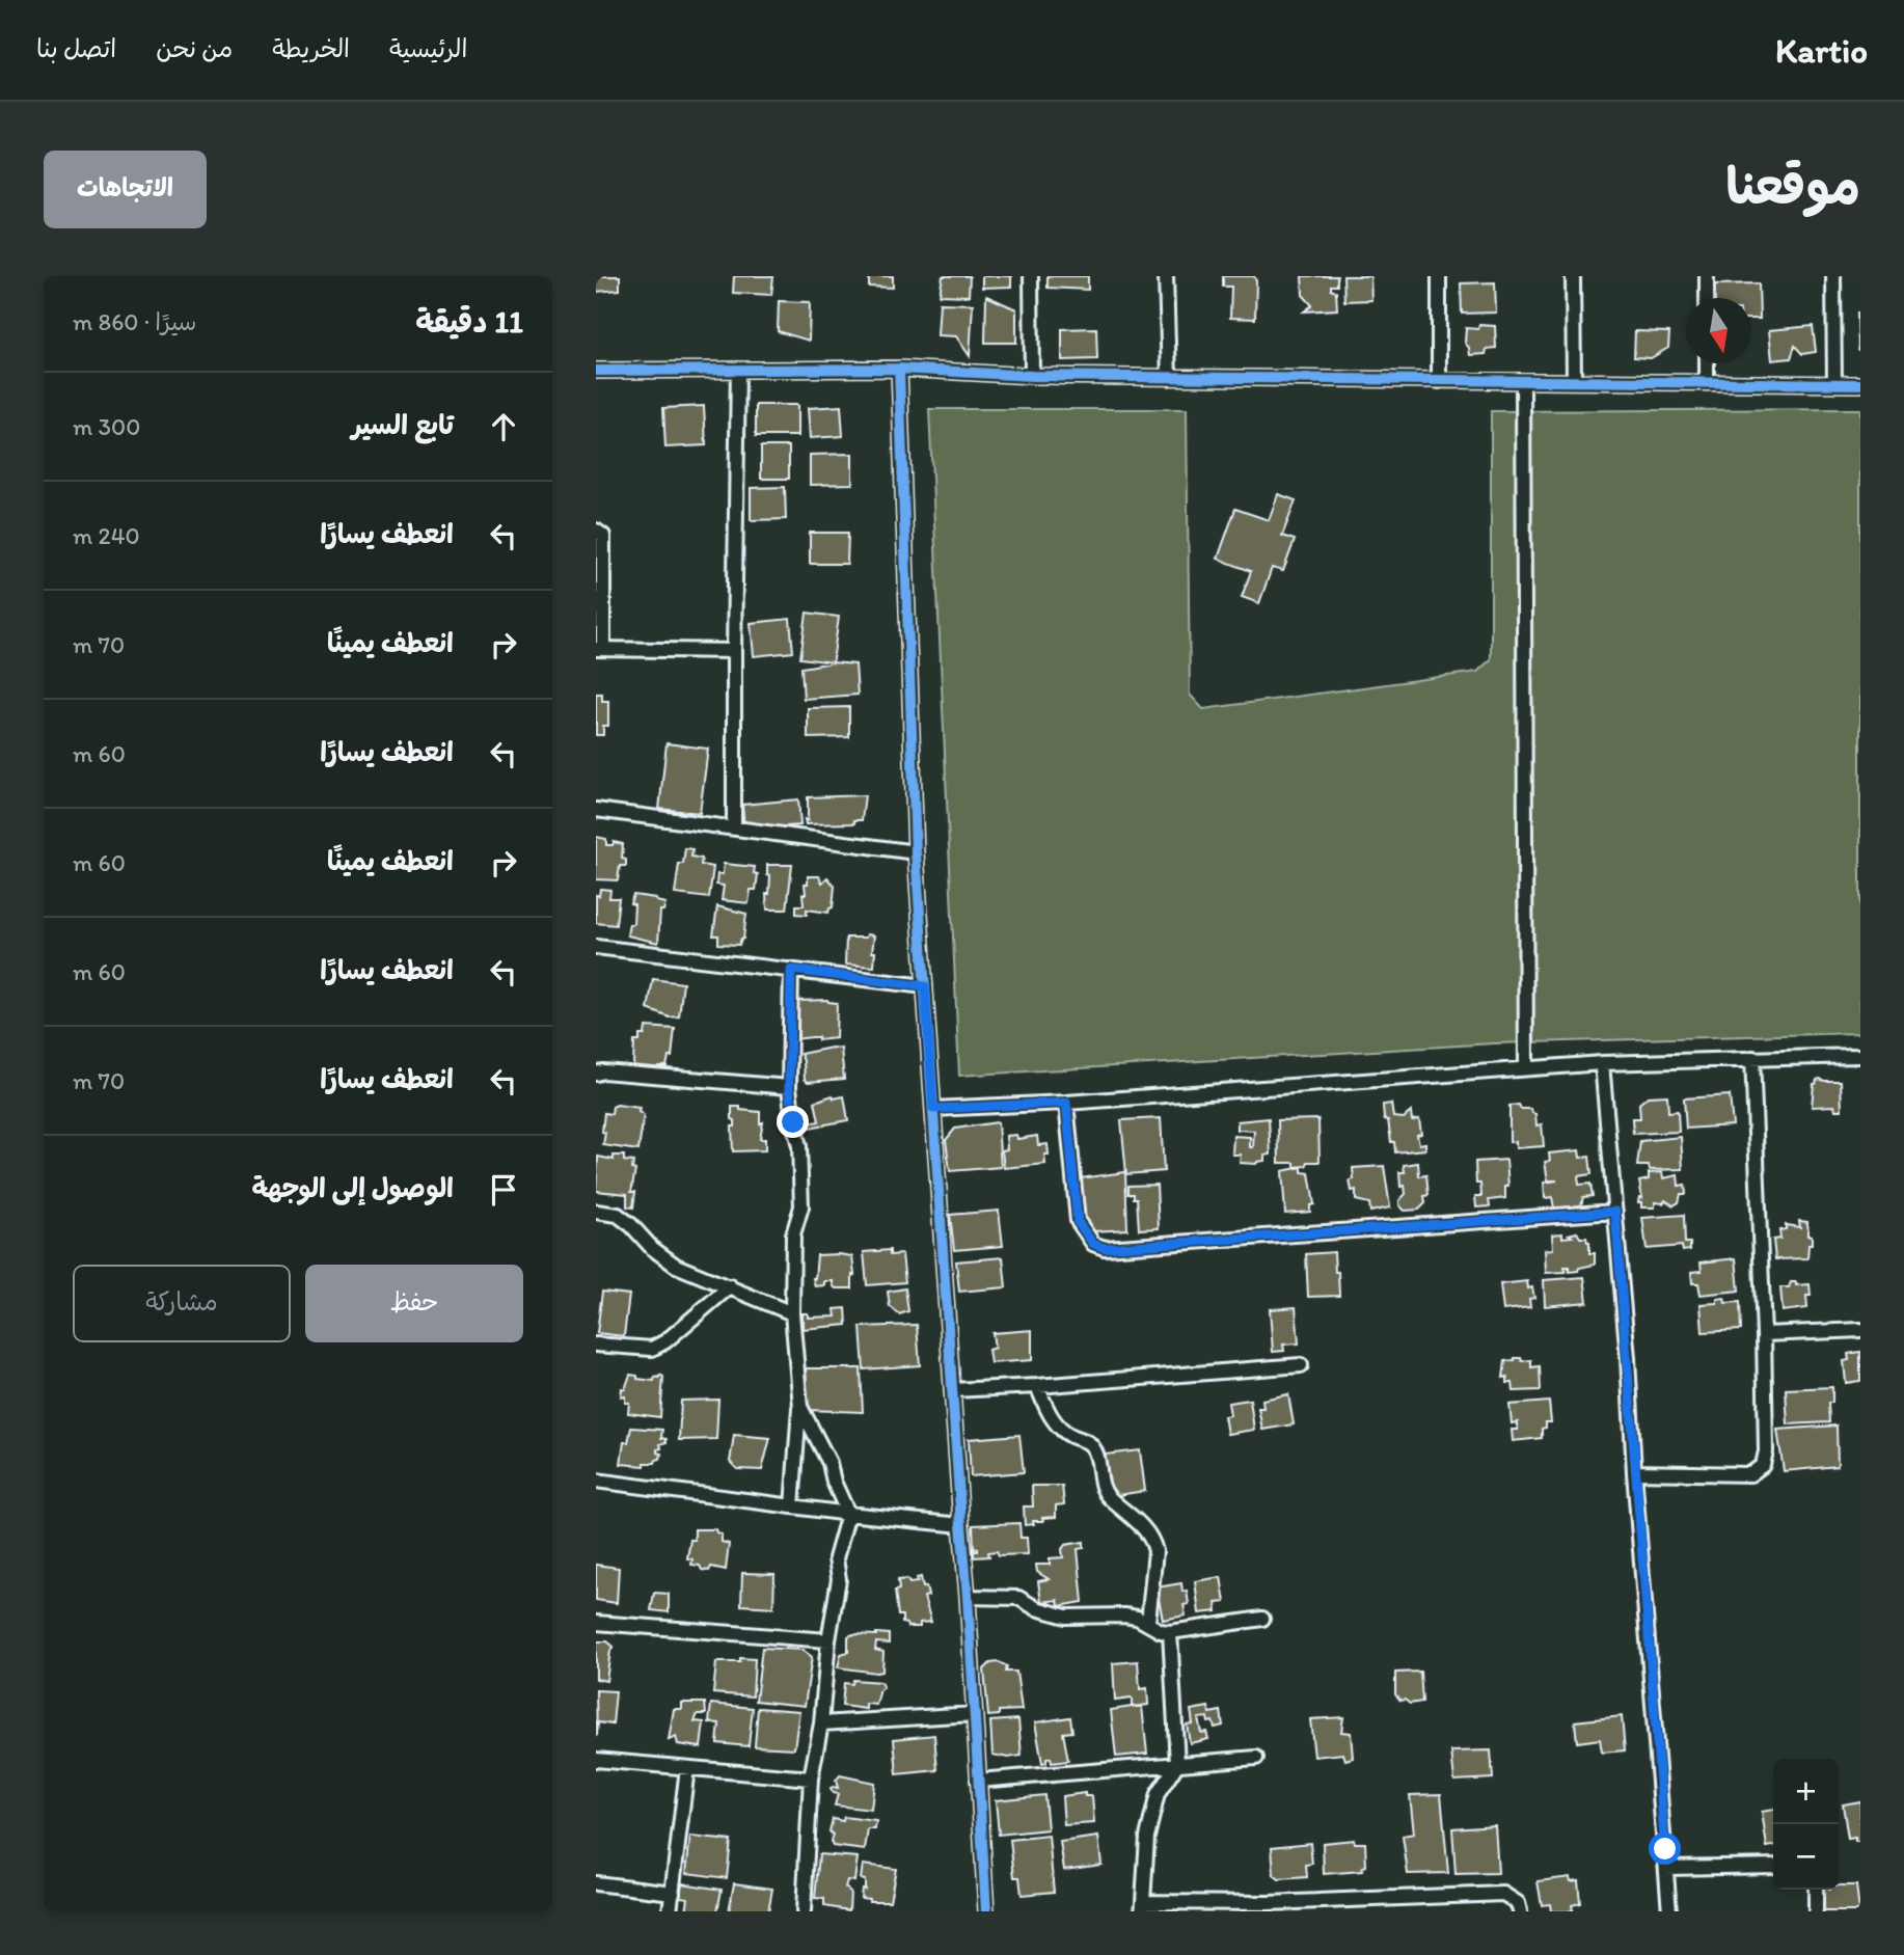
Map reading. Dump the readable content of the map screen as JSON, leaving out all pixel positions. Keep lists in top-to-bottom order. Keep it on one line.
{"north":"bottom","page":{"header":"Kartio","nav":["الرئيسية","الخريطة","من نحن","اتصل بنا"],"title":"موقعنا","buttons":["الاتجاهات",["حفظ","مشاركة"]],"heading":["11 دقيقة","سيرًا · 860 m"],"list":[["تابع السير","300 m"],["انعطف يسارًا","240 m"],["انعطف يمينًا","70 m"],["انعطف يسارًا","60 m"],["انعطف يمينًا","60 m"],["انعطف يسارًا","60 m"],["انعطف يسارًا","70 m"],"الوصول إلى الوجهة"],"map_buttons":["+","−"]}}
